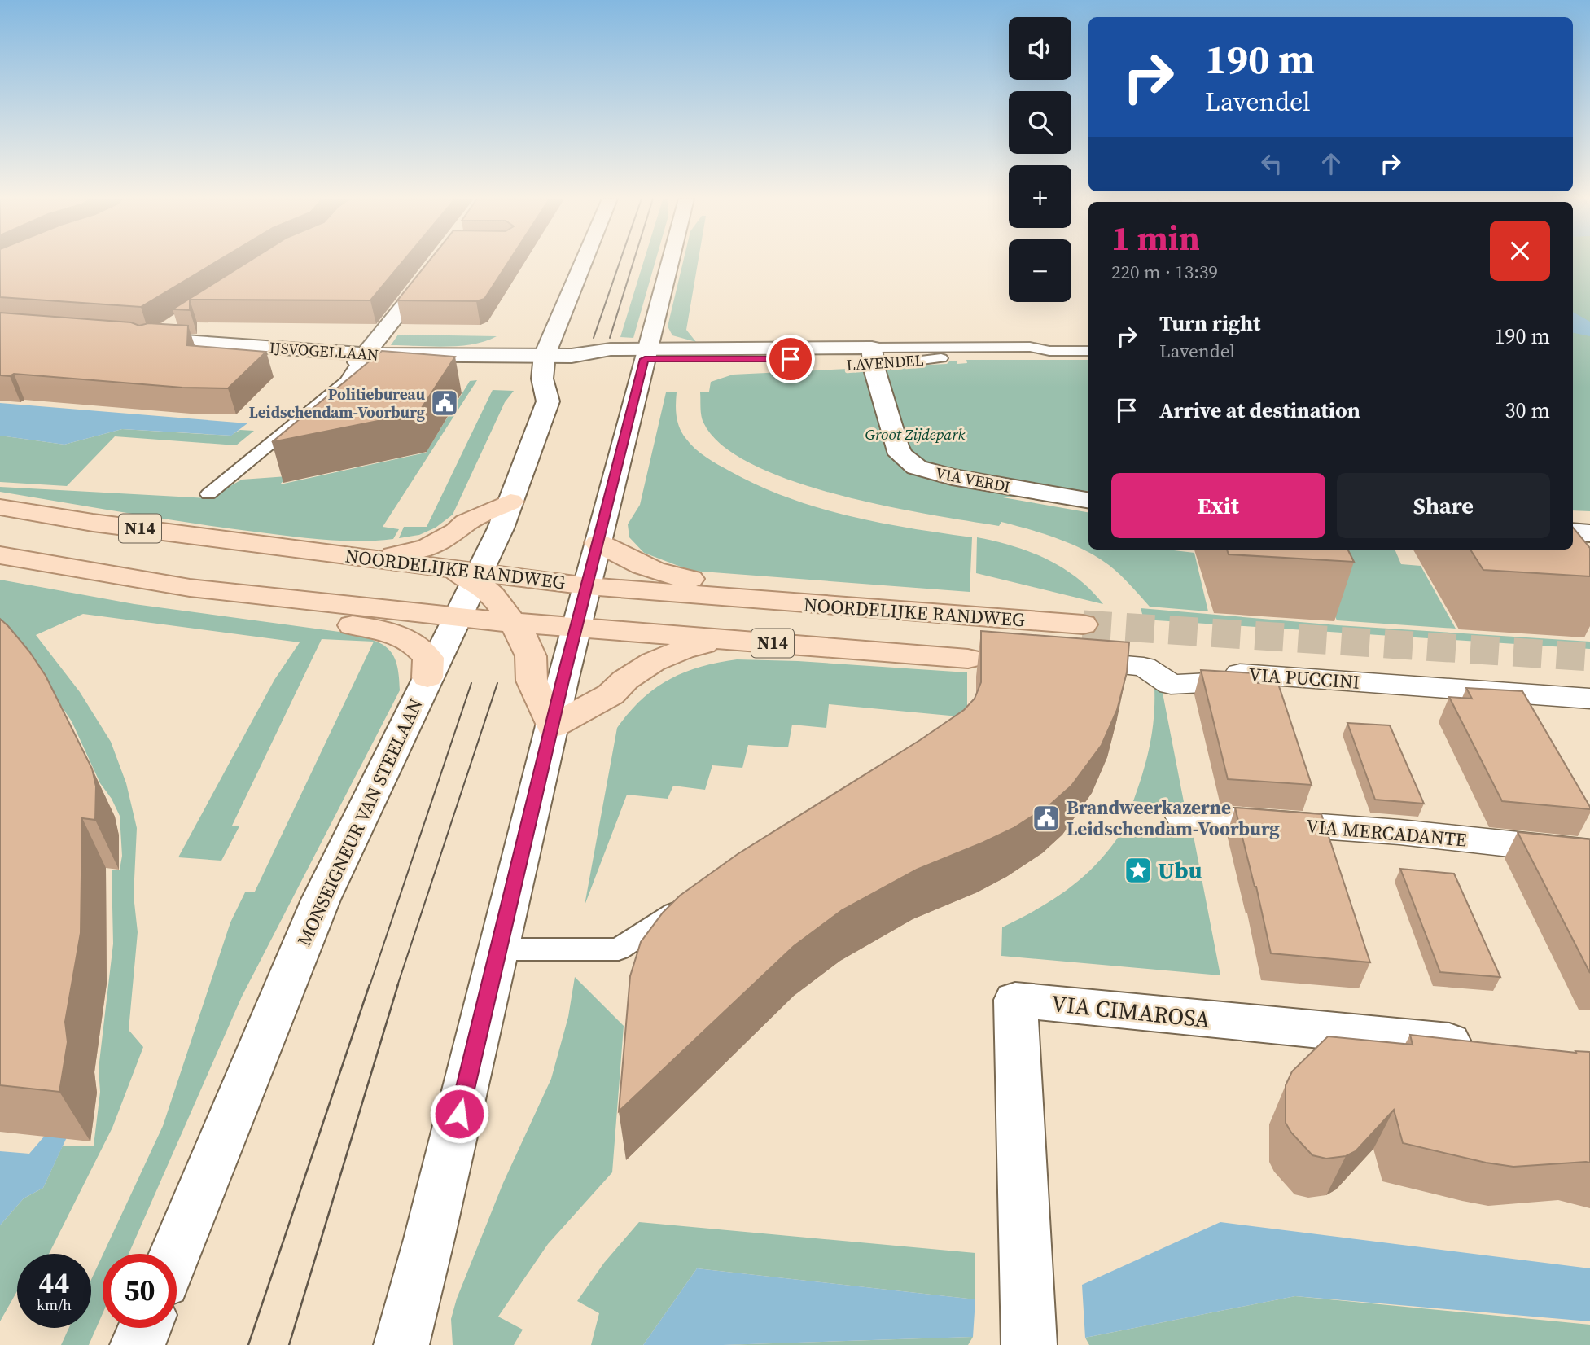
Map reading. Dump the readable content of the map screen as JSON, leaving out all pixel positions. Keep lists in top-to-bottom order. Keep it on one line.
{"streets":{"main road":["IJSVOGELLAAN","LAVENDEL","VIA VERDI","N14","NOORDELIJKE RANDWEG","MONSEIGNEUR VAN STEELAAN","VIA CIMAROSA"],"street":["VIA PUCCINI","VIA MERCADANTE"]},"crossings":[["IJSVOGELLAAN","LAVENDEL"],["IJSVOGELLAAN","MONSEIGNEUR VAN STEELAAN"],["LAVENDEL","VIA VERDI"],["N14","MONSEIGNEUR VAN STEELAAN"],["NOORDELIJKE RANDWEG","MONSEIGNEUR VAN STEELAAN"]],"parks":["Groot Zijdepark"],"places":{"public building":["Politiebureau Leidschendam-Voorburg","Brandweerkazerne Leidschendam-Voorburg"],"place":["Ubu"]},"page":{"map_buttons":["+","−"],"turn":["190 m","Lavendel"],"heading":["1 min","220 m · 13:39"],"list":[{"name":"Turn right","note":"Lavendel","value":"190 m"},{"name":"Arrive at destination","value":"30 m"}],"buttons":["Exit","Share"],"speed":"44 km/h","limit":"50"}}
